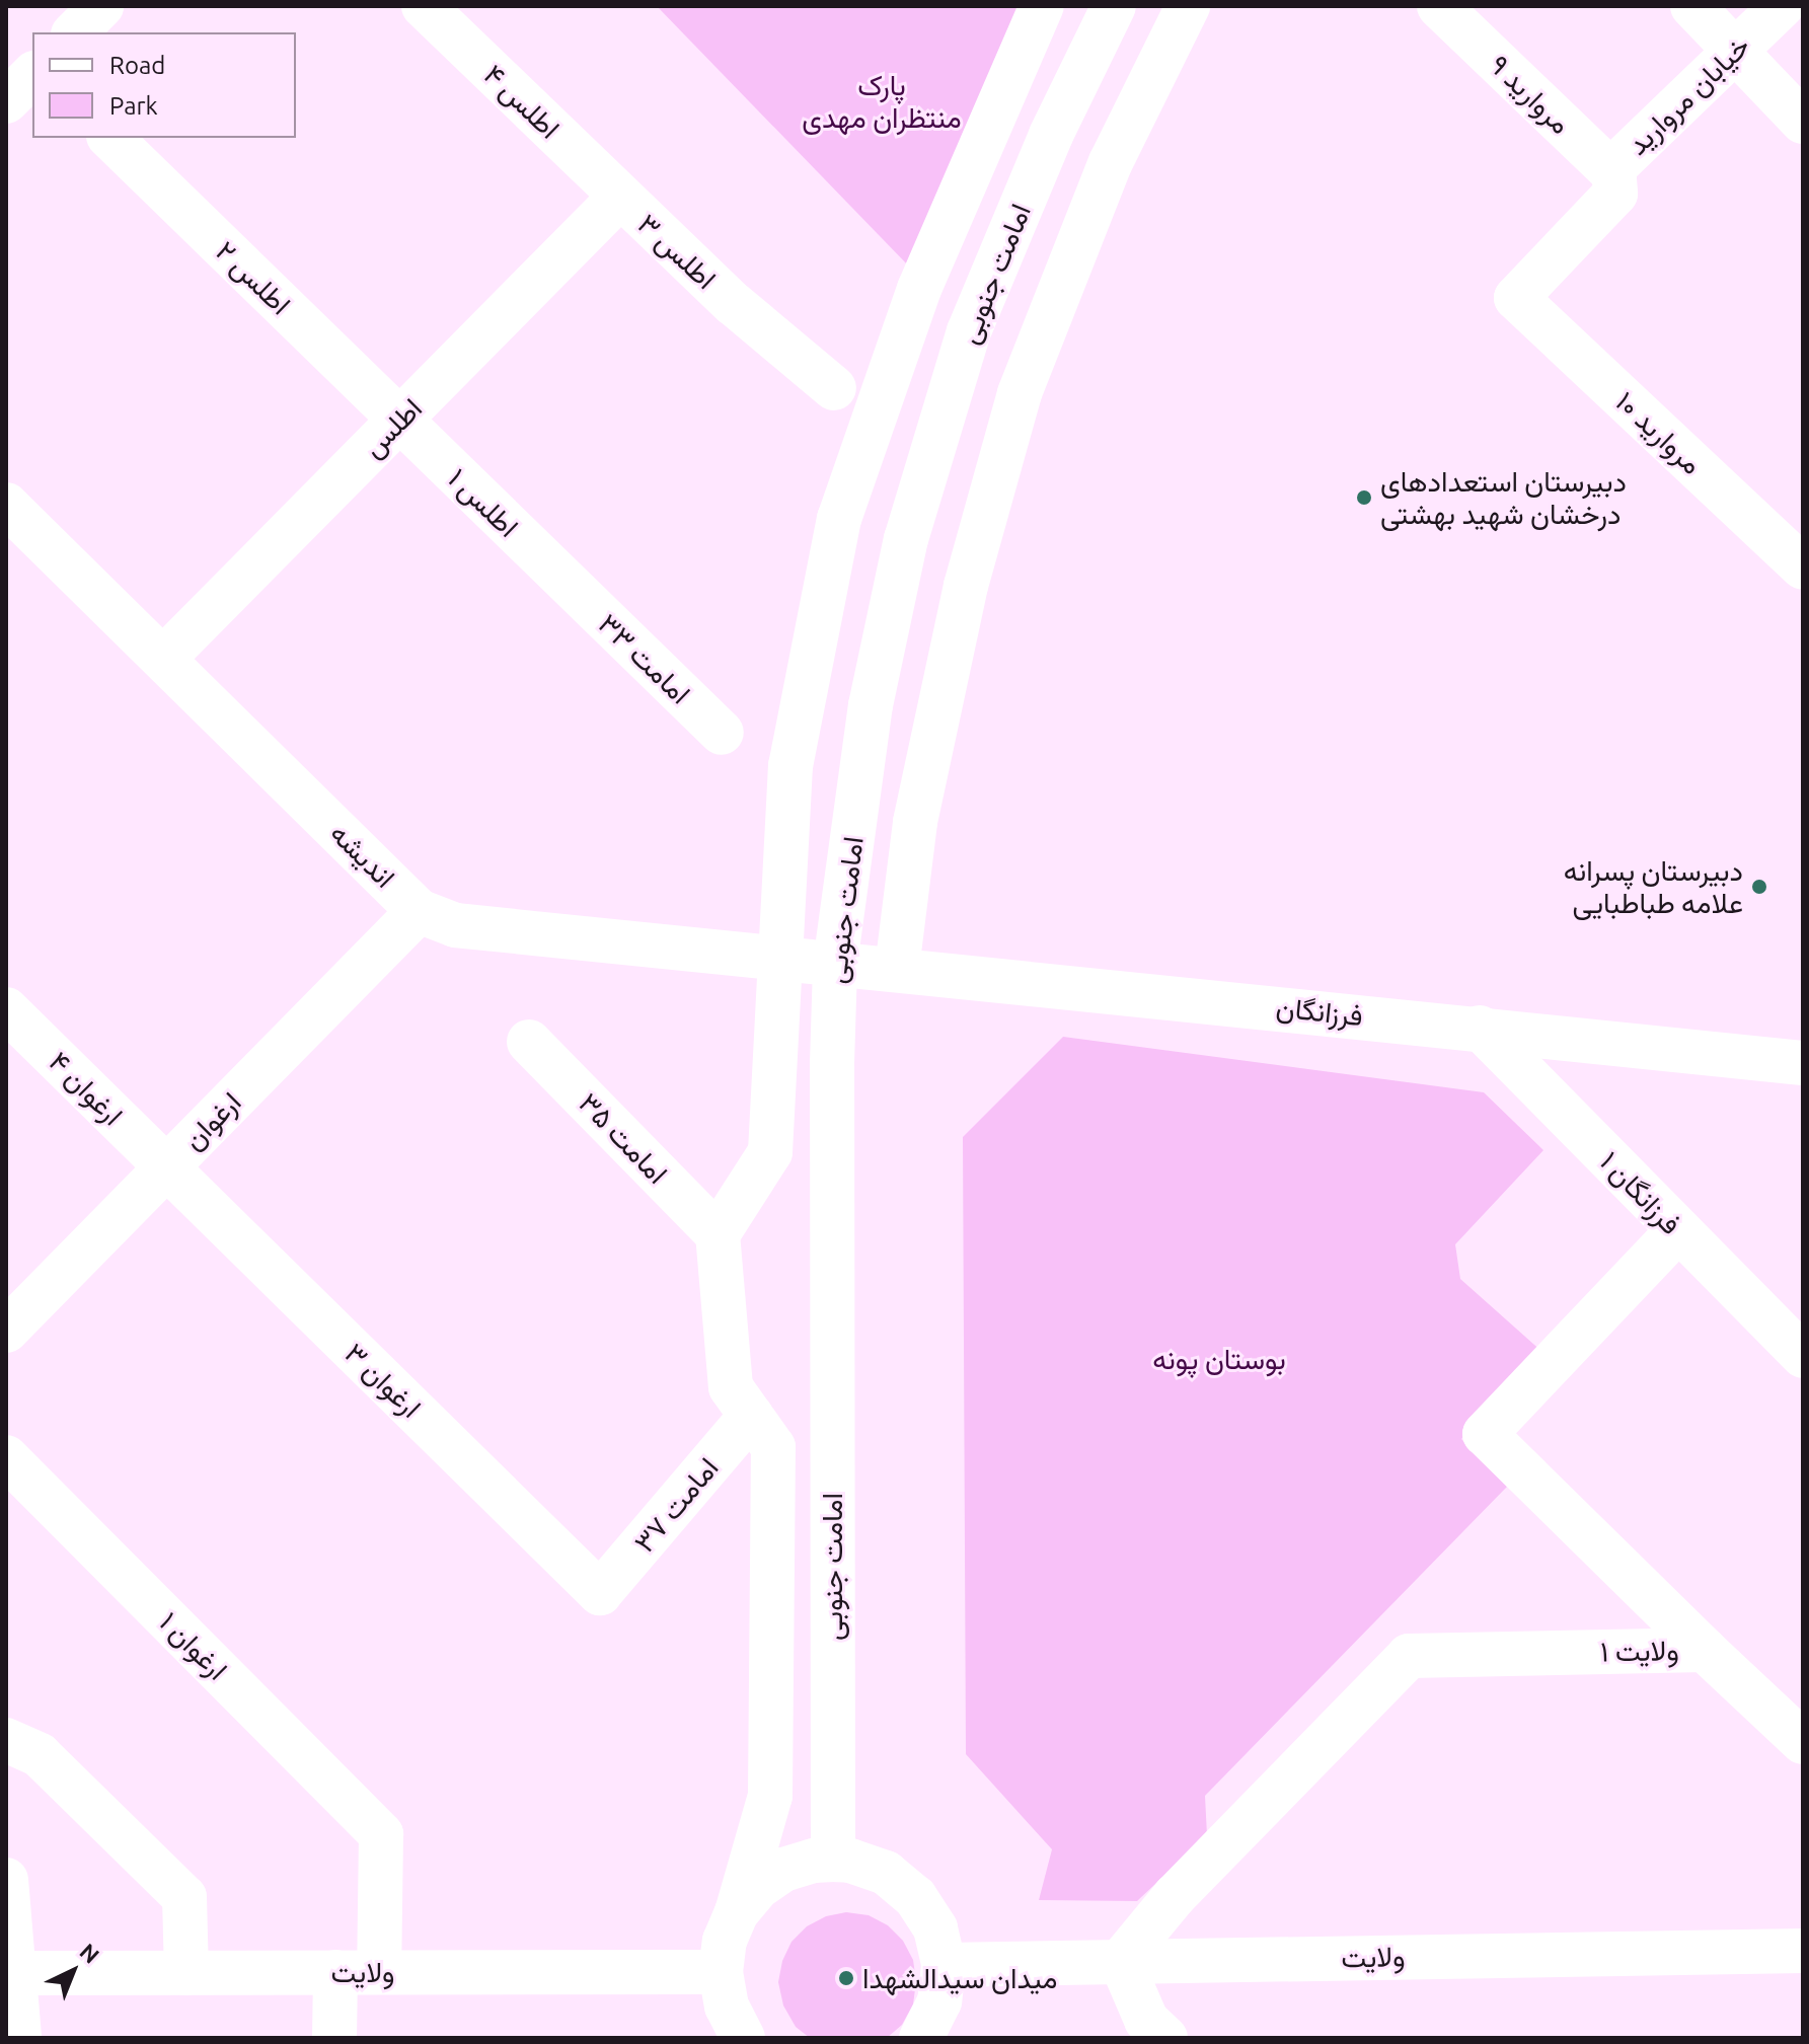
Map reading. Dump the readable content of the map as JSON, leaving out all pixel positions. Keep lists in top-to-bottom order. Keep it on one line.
{"streets":{"street":["مروارید ۹","خیابان مروارید","اطلس ۴","اطلس ۳","امامت جنوبی","اطلس ۲","اطلس","مروارید ۱۰","اطلس ۱","امامت ۳۳","اندیشه","فرزانگان","ارغوان ۴","ارغوان","امامت ۳۵","فرزانگان ۱","ارغوان ۳","امامت ۳۷","ارغوان ۱","ولایت ۱","ولایت"]},"crossings":[["مروارید ۹","خیابان مروارید"],["خیابان مروارید","مروارید ۱۰"],["اطلس ۴","اطلس ۳"],["اطلس ۴","اطلس"],["اطلس ۳","اطلس"],["امامت جنوبی","اندیشه"],["امامت جنوبی","فرزانگان"],["اطلس ۲","اطلس"],["اطلس ۲","اطلس ۱"],["اطلس","اطلس ۱"],["اطلس","اندیشه"],["اطلس ۱","امامت ۳۳"],["اندیشه","فرزانگان"],["اندیشه","ارغوان"],["فرزانگان","فرزانگان ۱"],["ارغوان ۴","ارغوان"],["ارغوان ۴","ارغوان ۳"],["ارغوان","ارغوان ۳"],["فرزانگان ۱","ولایت ۱"],["ارغوان ۳","امامت ۳۷"],["ارغوان ۱","ولایت"],["ولایت ۱","ولایت"]],"parks":["پارک منتظران مهدی","بوستان پونه"],"places":["دبیرستان استعدادهای درخشان شهید بهشتی","دبیرستان پسرانه علامه طباطبایی","میدان سیدالشهدا"],"legend":["Road","Park"],"north":"top right"}
